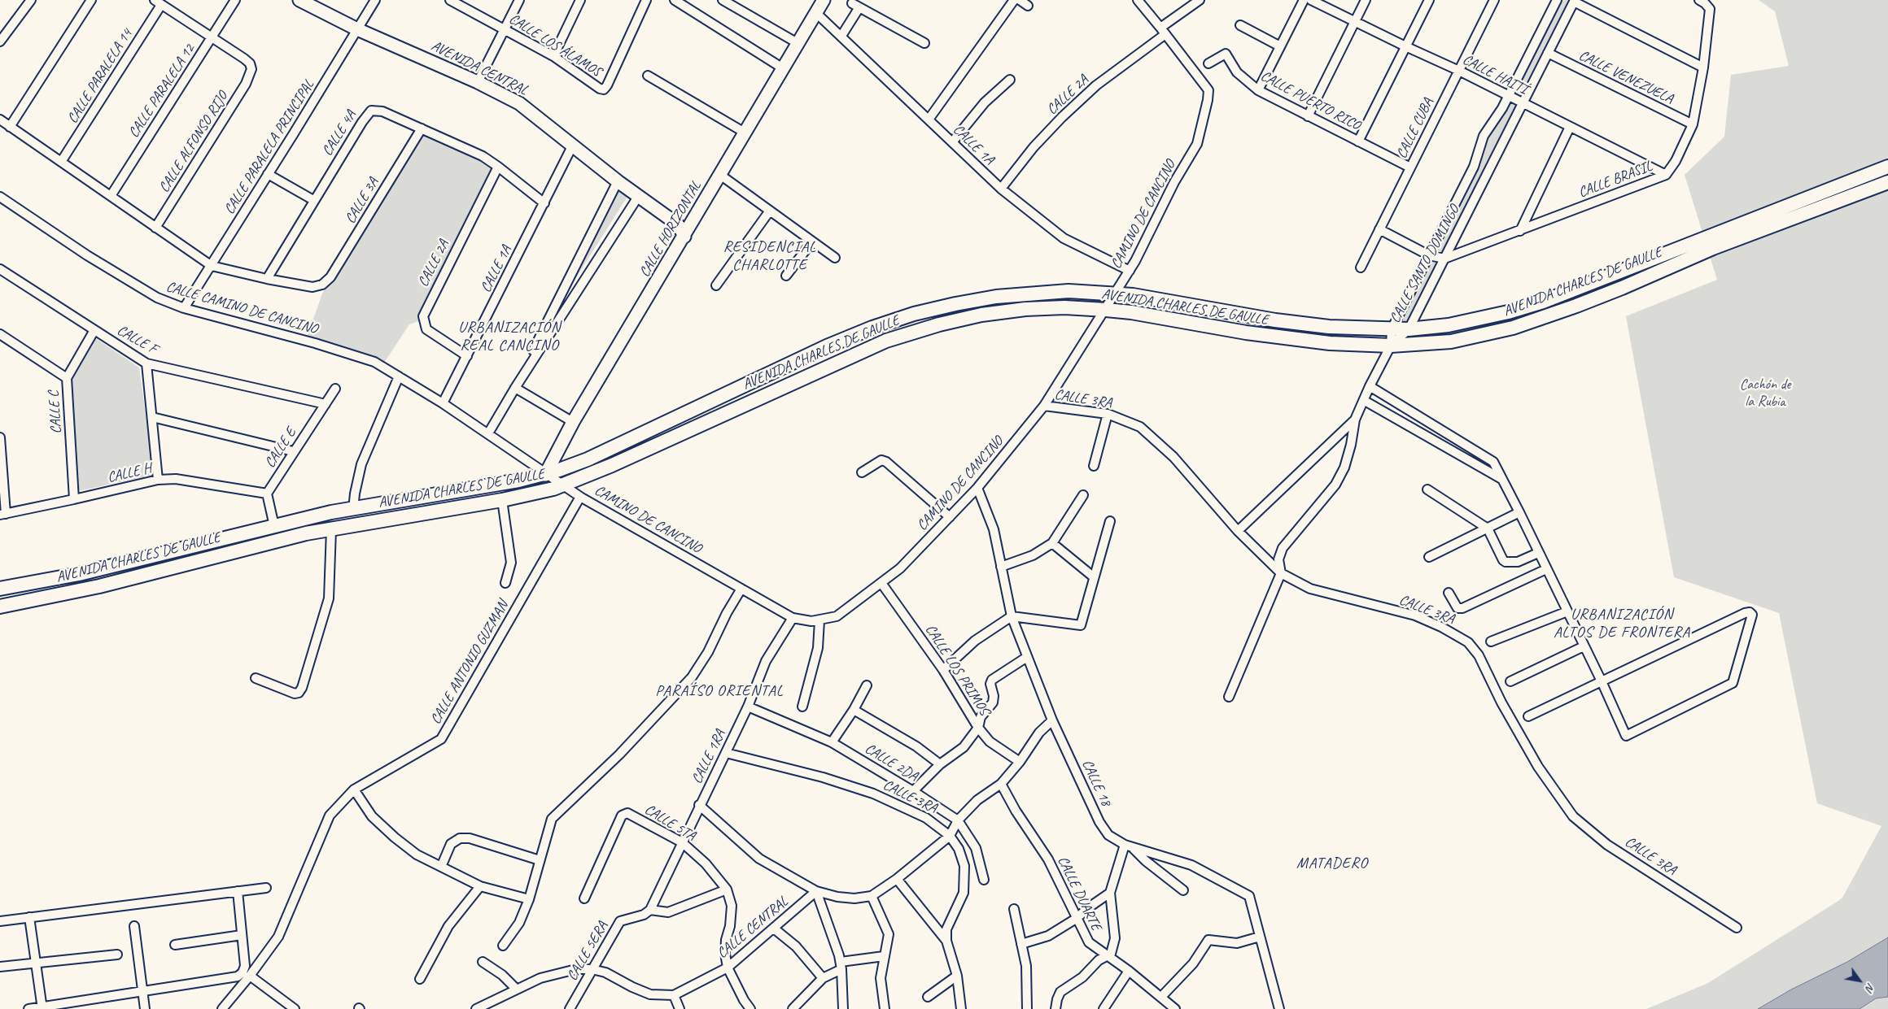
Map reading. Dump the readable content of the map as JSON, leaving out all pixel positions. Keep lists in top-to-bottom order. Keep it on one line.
{"streets":{"main road":["AVENIDA CENTRAL","CALLE HORIZONTAL","AVENIDA CHARLES DE GAULLE"],"street":["CALLE LOS ÁLAMOS","CALLE HAITÍ","CALLE PARALELA 14","CALLE VENEZUELA","CALLE PARALELA 12","CALLE 2A","CALLE PUERTO RICO","CALLE CUBA","CALLE 4A","CALLE ALFONSO RIJO","CALLE 1A","CALLE PARALELA PRINCIPAL","CALLE BRASIL","CALLE 3A","CAMINO DE CANCINO","CALLE SANTO DOMINGO","CALLE CAMINO DE CANCINO","CALLE F","CALLE 3RA","CALLE C","CALLE E","CALLE H","CALLE ANTONIO GUZMAN","CALLE LOS PRIMOS","CALLE 1RA","CALLE 2DA","CALLE 18","CALLE 5TA","CALLE DUARTE","CALLE CENTRAL","CALLE 5ERA"]},"crossings":[["AVENIDA CENTRAL","CALLE 1A"],["AVENIDA CENTRAL","CALLE PARALELA PRINCIPAL"],["AVENIDA CENTRAL","CALLE HORIZONTAL"],["CALLE HAITÍ","CALLE CUBA"],["CALLE HAITÍ","CALLE BRASIL"],["CALLE HAITÍ","CALLE SANTO DOMINGO"],["CALLE VENEZUELA","CALLE BRASIL"],["CALLE VENEZUELA","CALLE SANTO DOMINGO"],["CALLE PARALELA 12","CALLE ALFONSO RIJO"],["CALLE 2A","CALLE 4A"],["CALLE 2A","CALLE 1A"],["CALLE 2A","CAMINO DE CANCINO"],["CALLE PUERTO RICO","CALLE CUBA"],["CALLE 4A","CALLE 1A"],["CALLE 4A","CALLE 3A"],["CALLE 1A","CAMINO DE CANCINO"],["CALLE 1A","CALLE HORIZONTAL"],["CALLE 1A","CALLE CAMINO DE CANCINO"],["CALLE PARALELA PRINCIPAL","CALLE CAMINO DE CANCINO"],["CALLE BRASIL","CALLE SANTO DOMINGO"],["CAMINO DE CANCINO","AVENIDA CHARLES DE GAULLE"],["CAMINO DE CANCINO","CALLE 3RA"],["CAMINO DE CANCINO","CALLE ANTONIO GUZMAN"],["CAMINO DE CANCINO","CALLE LOS PRIMOS"],["CAMINO DE CANCINO","CALLE 1RA"],["CAMINO DE CANCINO","CALLE 18"],["CALLE HORIZONTAL","AVENIDA CHARLES DE GAULLE"],["CALLE HORIZONTAL","CALLE CAMINO DE CANCINO"],["CALLE SANTO DOMINGO","AVENIDA CHARLES DE GAULLE"],["AVENIDA CHARLES DE GAULLE","CALLE CAMINO DE CANCINO"],["CALLE F","CALLE C"],["CALLE F","CALLE E"],["CALLE 3RA","CALLE 1RA"],["CALLE C","CALLE H"],["CALLE E","CALLE H"],["CALLE 1RA","CALLE 2DA"],["CALLE 1RA","CALLE 5TA"],["CALLE 1RA","CALLE 5ERA"],["CALLE 5TA","CALLE CENTRAL"],["CALLE 5TA","CALLE 5ERA"],["CALLE CENTRAL","CALLE 5ERA"]],"districts":["RESIDENCIAL CHARLOTTE","URBANIZACIÓN REAL CANCINO","URBANIZACIÓN ALTOS DE FRONTERA","PARAÍSO ORIENTAL","MATADERO"],"parks":["Cachón de la Rubia"],"north":"bottom right"}
